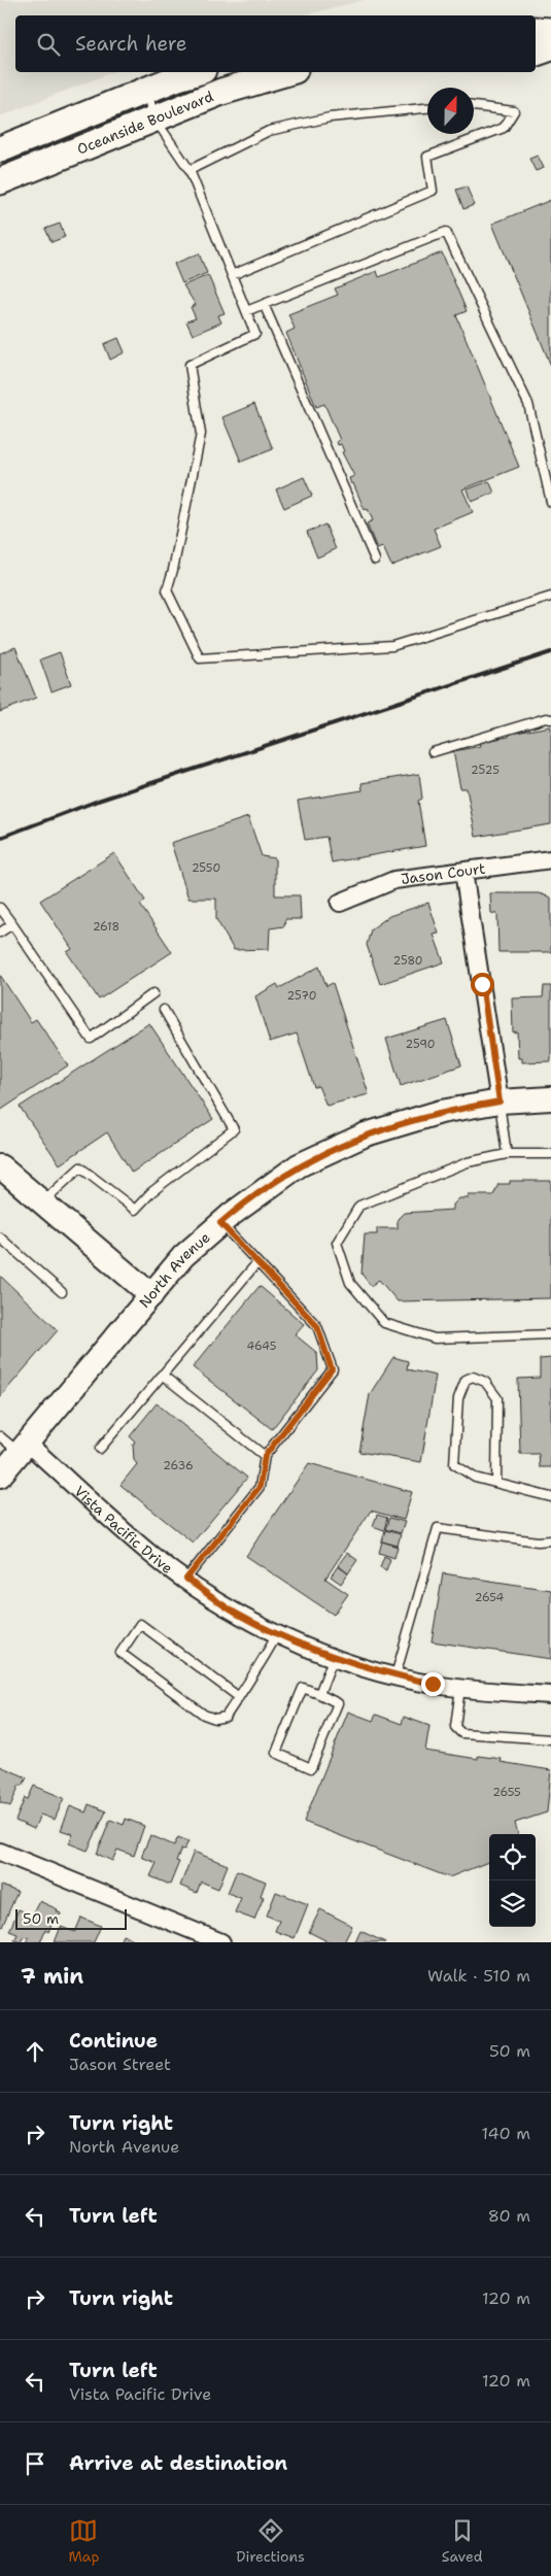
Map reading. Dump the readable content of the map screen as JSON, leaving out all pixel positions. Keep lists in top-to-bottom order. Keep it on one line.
{"streets":{"main road":["Oceanside Boulevard","North Avenue"],"street":["Jason Court","Vista Pacific Drive"]},"crossings":[["North Avenue","Vista Pacific Drive"]],"house_numbers":["2525","2550","2618","2580","2570","2590","4645","2636","2654","2655"],"scale_bar":"50 m","north":"top","page":{"search":"Search here","scale":"50 m","heading":["7 min","Walk · 510 m"],"list":[["Continue","Jason Street","50 m"],["Turn right","North Avenue","140 m"],["Turn left","80 m"],["Turn right","120 m"],["Turn left","Vista Pacific Drive","120 m"],"Arrive at destination"],"nav":["Map","Directions","Saved"]}}
